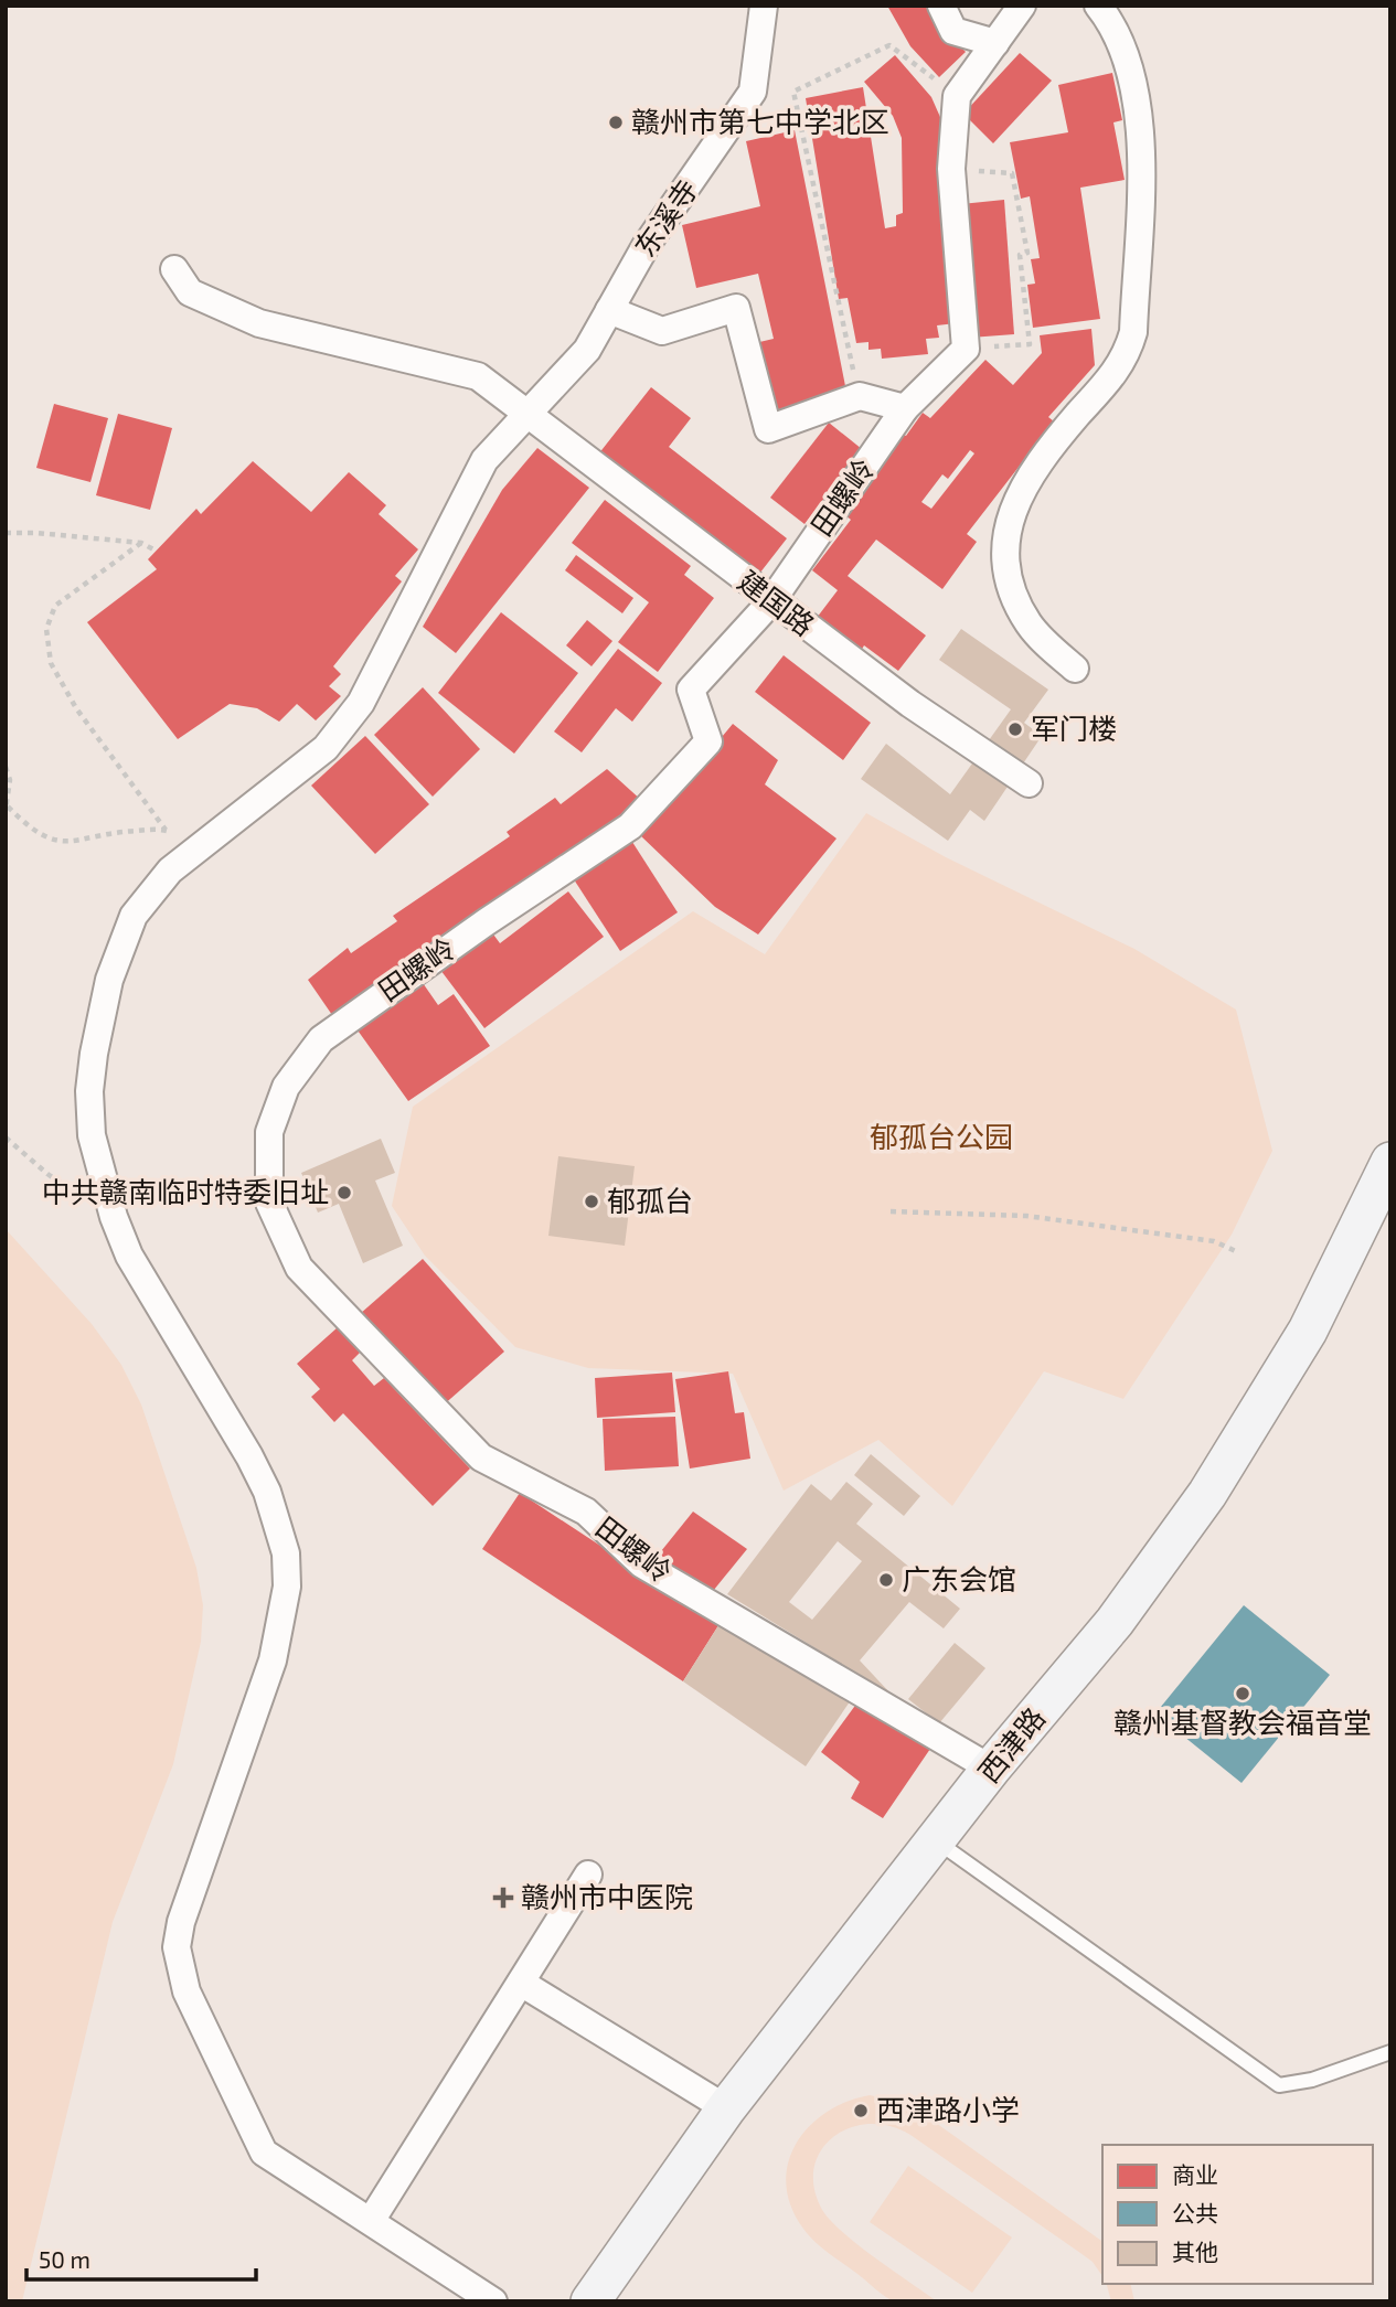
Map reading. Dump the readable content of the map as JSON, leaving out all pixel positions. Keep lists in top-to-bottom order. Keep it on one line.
{"streets":{"main road":["西津路"],"street":["东溪寺","田螺岭","建国路"]},"crossings":[["东溪寺","建国路"],["田螺岭","建国路"],["田螺岭","西津路"]],"parks":["郁孤台公园"],"places":{"other":["赣州市第七中学北区","军门楼","中共赣南临时特委旧址","郁孤台","广东会馆","赣州基督教会福音堂","西津路小学"],"health":["赣州市中医院"]},"legend":["商业","公共","其他"],"scale_bar":"50 m"}
